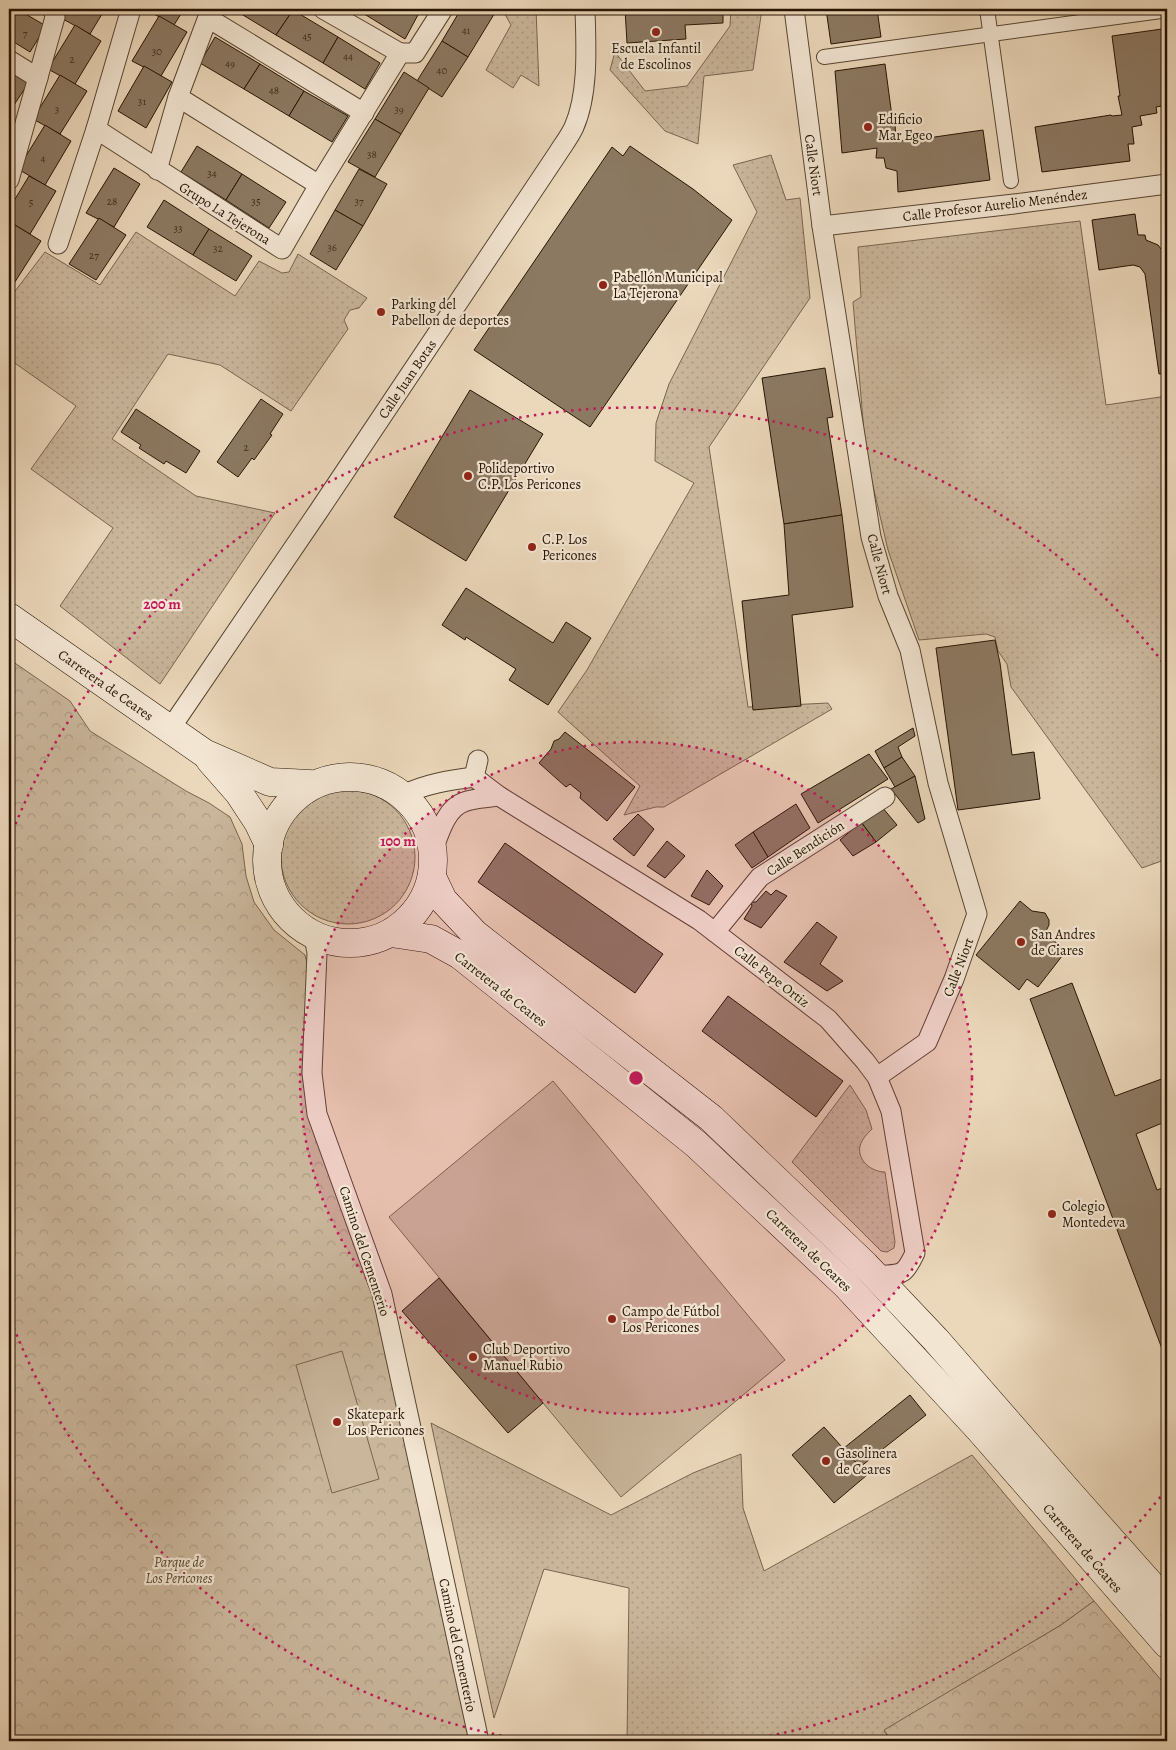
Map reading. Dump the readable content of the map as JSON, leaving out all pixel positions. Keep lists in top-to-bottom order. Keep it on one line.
{"streets":{"main road":["Carretera de Ceares"],"street":["Calle Niort","Calle Profesor Aurelio Menéndez","Grupo La Tejerona","Calle Juan Botas","Calle Bendición","Calle Pepe Ortiz","Camino del Cementerio"]},"crossings":[["Calle Niort","Calle Profesor Aurelio Menéndez"],["Calle Niort","Calle Pepe Ortiz"],["Calle Juan Botas","Carretera de Ceares"],["Carretera de Ceares","Calle Pepe Ortiz"],["Carretera de Ceares","Camino del Cementerio"],["Calle Bendición","Calle Pepe Ortiz"],["Calle Pepe Ortiz","Camino del Cementerio"]],"parks":["Parque de Los Pericones"],"places":["Escuela Infantil de Escolinos","Edificio Mar Egeo","Pabellón Municipal La Tejerona","Parking del Pabellon de deportes","Polideportivo C.P. Los Pericones","C.P. Los Pericones","San Andres de Ciares","Colegio Montedeva","Campo de Fútbol Los Pericones","Club Deportivo Manuel Rubio","Skatepark Los Pericones","Gasolinera de Ceares"],"house_numbers":["41","7","45","30","44","2","49","40","48","31","3","39","38","4","34","28","35","37","5","33","36","32","27","2"],"rings":["200 m","100 m"]}
